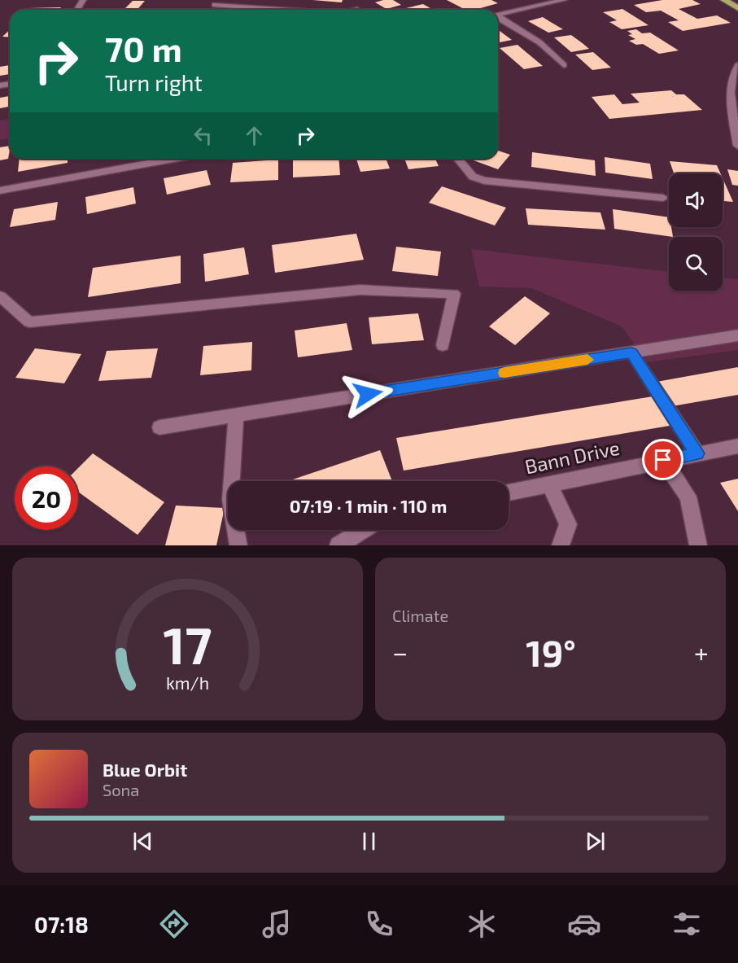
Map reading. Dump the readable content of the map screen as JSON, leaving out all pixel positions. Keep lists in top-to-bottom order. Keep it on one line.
{"streets":{"street":["Bann Drive"]},"page":{"turn":["70 m","Turn right"],"limit":"20","trip":"07:19 · 1 min · 110 m","tile":"Climate","heat":["−","19°","+"],"song":["Blue Orbit","Sona"],"tabs":"07:18","gauge":["17","km/h"]}}
